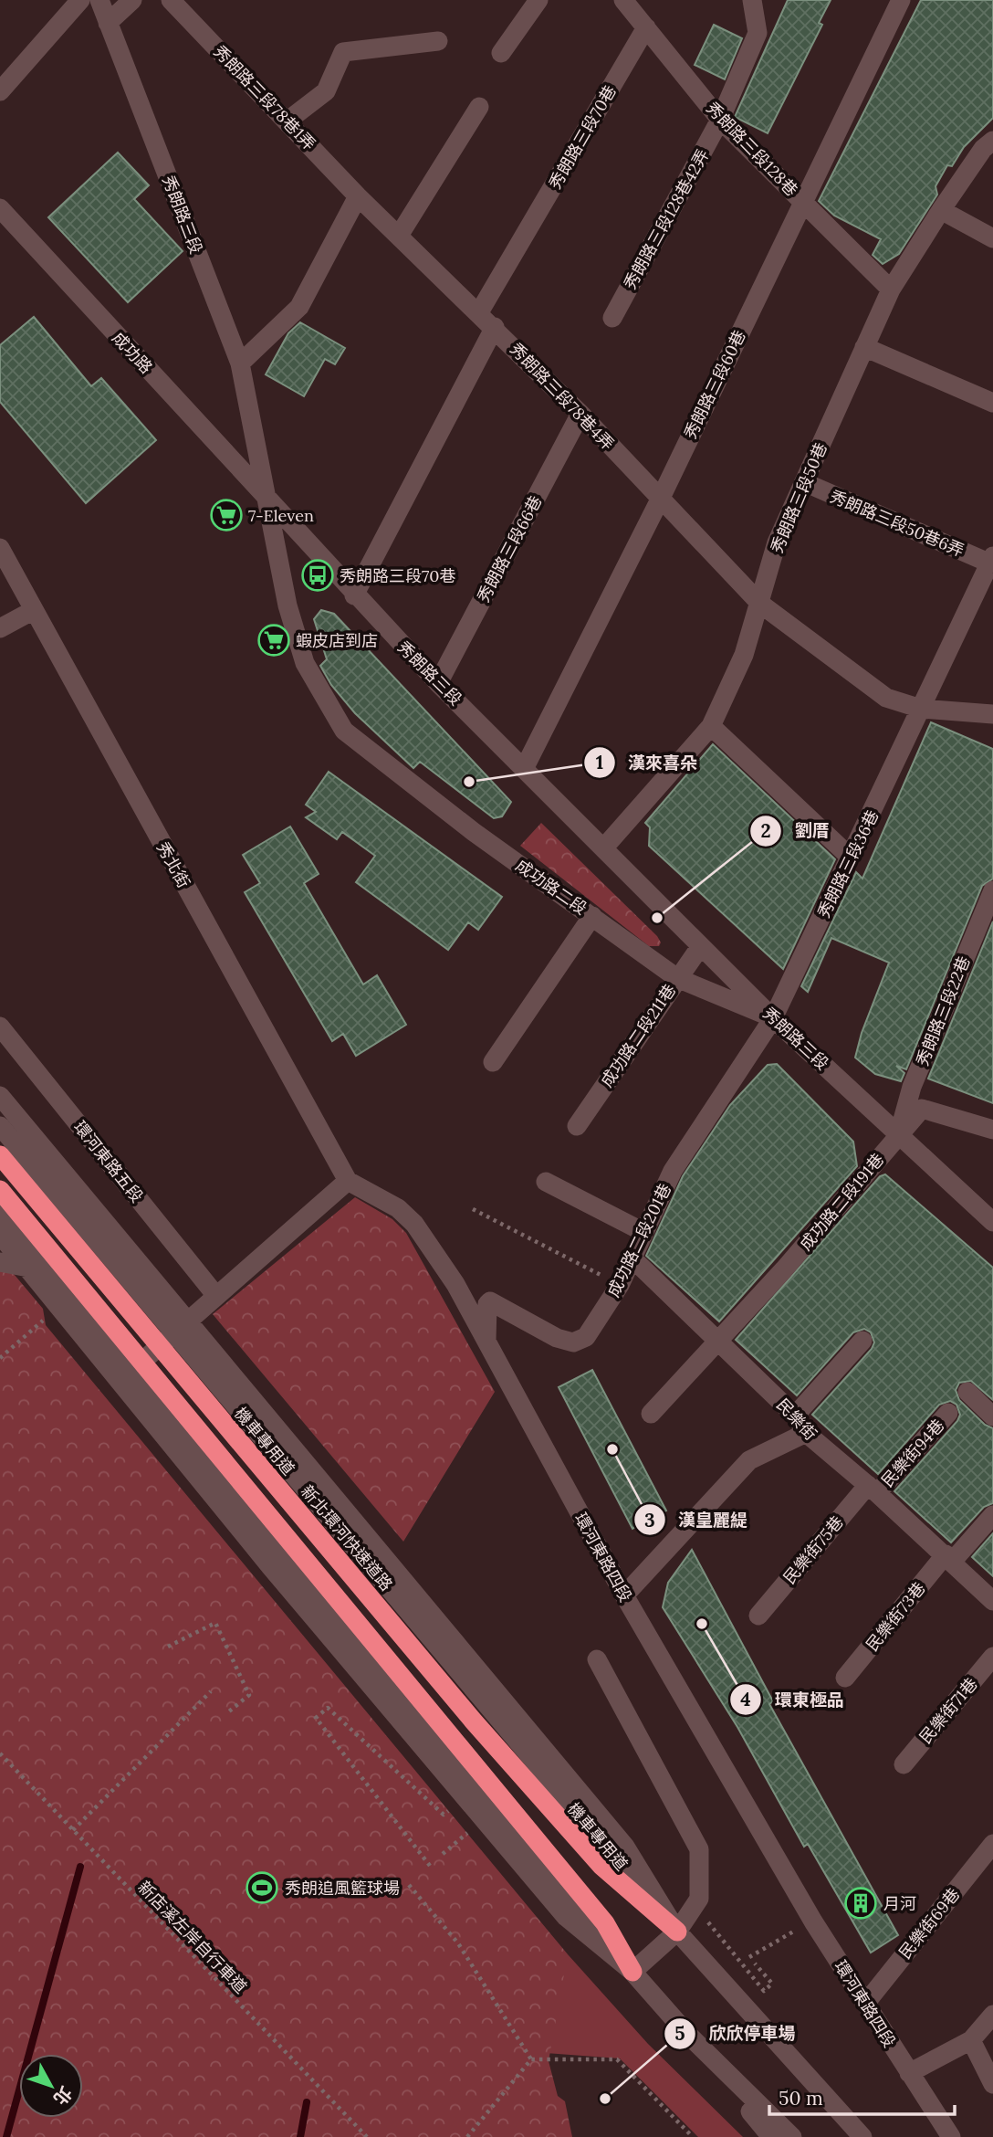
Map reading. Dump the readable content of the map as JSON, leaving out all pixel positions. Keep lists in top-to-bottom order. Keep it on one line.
{"streets":{"highway":["新北環河快速道路"],"street":["秀朗路三段78巷1弄","秀朗路三段70巷","秀朗路三段128巷","秀朗路三段","秀朗路三段128巷42弄","成功路","秀朗路三段60巷","秀朗路三段78巷4弄","秀朗路三段50巷","秀朗路三段50巷6弄","秀朗路三段66巷","秀朗路三段36巷","秀北街","成功路二段","秀朗路三段22巷","成功路二段211巷","環河東路五段","成功路二段191巷","成功路二段201巷","民樂街","民樂街94巷","民樂街75巷","環河東路四段","民樂街73巷","民樂街71巷","民樂街69巷"],"path":["新店溪左岸自行車道"]},"crossings":[["秀朗路三段78巷1弄","秀朗路三段78巷4弄"],["秀朗路三段70巷","秀朗路三段128巷"],["秀朗路三段70巷","秀朗路三段78巷4弄"],["秀朗路三段128巷","秀朗路三段128巷42弄"],["秀朗路三段128巷","秀朗路三段60巷"],["秀朗路三段128巷","秀朗路三段50巷"],["秀朗路三段","成功路"],["秀朗路三段","秀朗路三段60巷"],["秀朗路三段","秀朗路三段50巷"],["秀朗路三段","秀朗路三段66巷"],["秀朗路三段","秀朗路三段36巷"],["秀朗路三段","成功路二段"],["秀朗路三段","秀朗路三段22巷"],["秀朗路三段","成功路二段211巷"],["秀朗路三段","成功路二段191巷"],["秀朗路三段","成功路二段201巷"],["成功路","成功路二段"],["秀朗路三段60巷","秀朗路三段78巷4弄"],["秀朗路三段78巷4弄","秀朗路三段50巷"],["秀朗路三段78巷4弄","秀朗路三段66巷"],["秀朗路三段78巷4弄","秀朗路三段36巷"],["秀朗路三段50巷","秀朗路三段50巷6弄"],["秀朗路三段50巷6弄","秀朗路三段36巷"],["秀朗路三段36巷","成功路二段"],["秀朗路三段36巷","成功路二段201巷"],["秀北街","環河東路四段"],["成功路二段","成功路二段211巷"],["成功路二段","成功路二段201巷"],["秀朗路三段22巷","成功路二段191巷"],["成功路二段191巷","民樂街"],["成功路二段201巷","民樂街"],["成功路二段201巷","環河東路四段"],["民樂街","民樂街94巷"],["民樂街","民樂街75巷"],["民樂街","民樂街73巷"],["民樂街94巷","民樂街75巷"],["環河東路四段","民樂街69巷"]],"places":{"supermarket":["7-Eleven","蝦皮店到店"],"bus stop":["秀朗路三段70巷"],"other":["漢來喜朵","劉厝","漢皇麗緹","環東極品","欣欣停車場"],"sports":["秀朗追風籃球場"],"building":["月河"]},"scale_bar":"50 m","north":"bottom right"}
